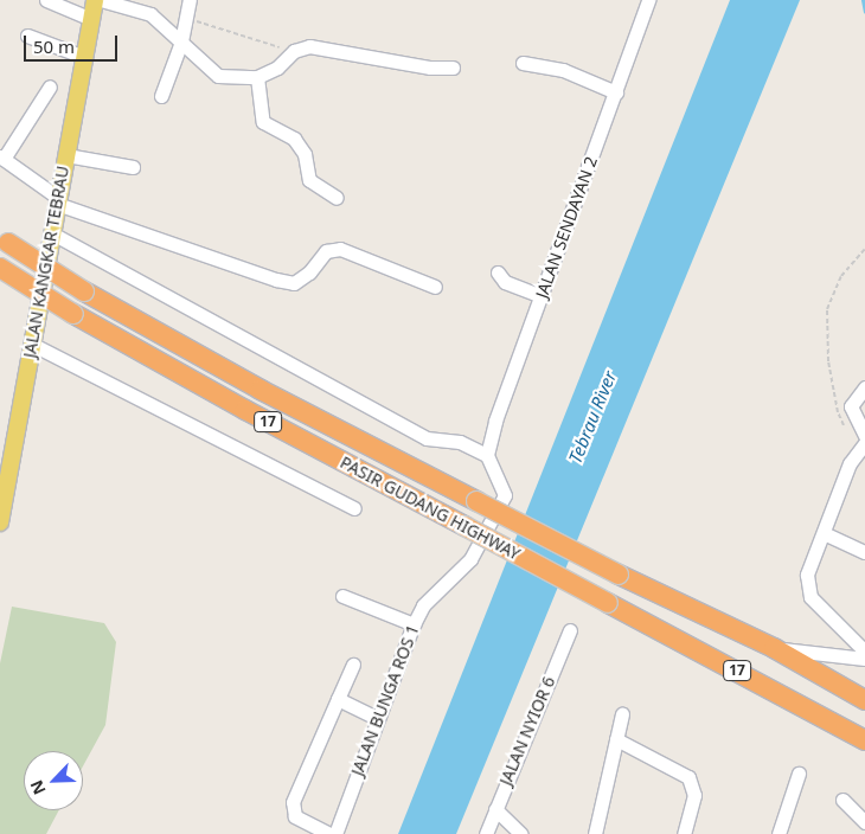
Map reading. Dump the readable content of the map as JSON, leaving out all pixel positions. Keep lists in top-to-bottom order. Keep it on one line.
{"streets":{"highway":["17","PASIR GUDANG HIGHWAY"],"main road":["JALAN KANGKAR TEBRAU"],"street":["JALAN SENDAYAN 2","JALAN BUNGA ROS 1","JALAN NYIOR 6"]},"crossings":[["JALAN SENDAYAN 2","JALAN BUNGA ROS 1"]],"water":["Tebrau River"],"scale_bar":"50 m","north":"bottom left"}
